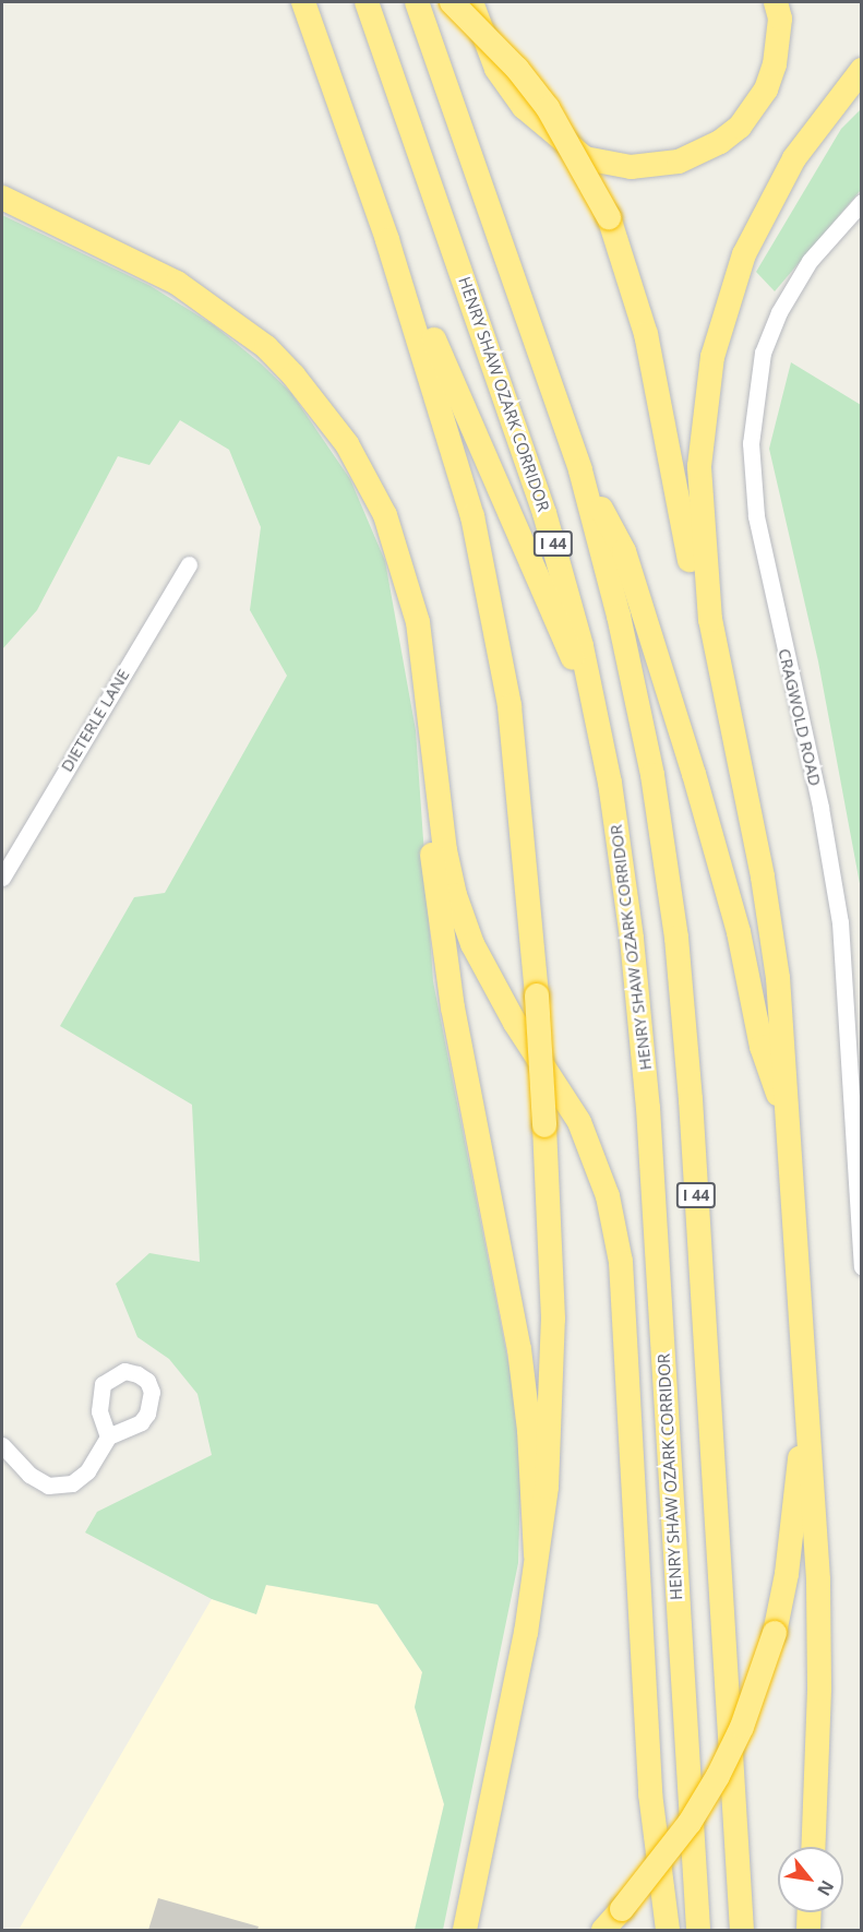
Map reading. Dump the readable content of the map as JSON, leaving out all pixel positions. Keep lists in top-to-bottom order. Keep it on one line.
{"streets":{"highway":["HENRY SHAW OZARK CORRIDOR","I 44"],"street":["CRAGWOLD ROAD","DIETERLE LANE"]},"north":"bottom right"}
